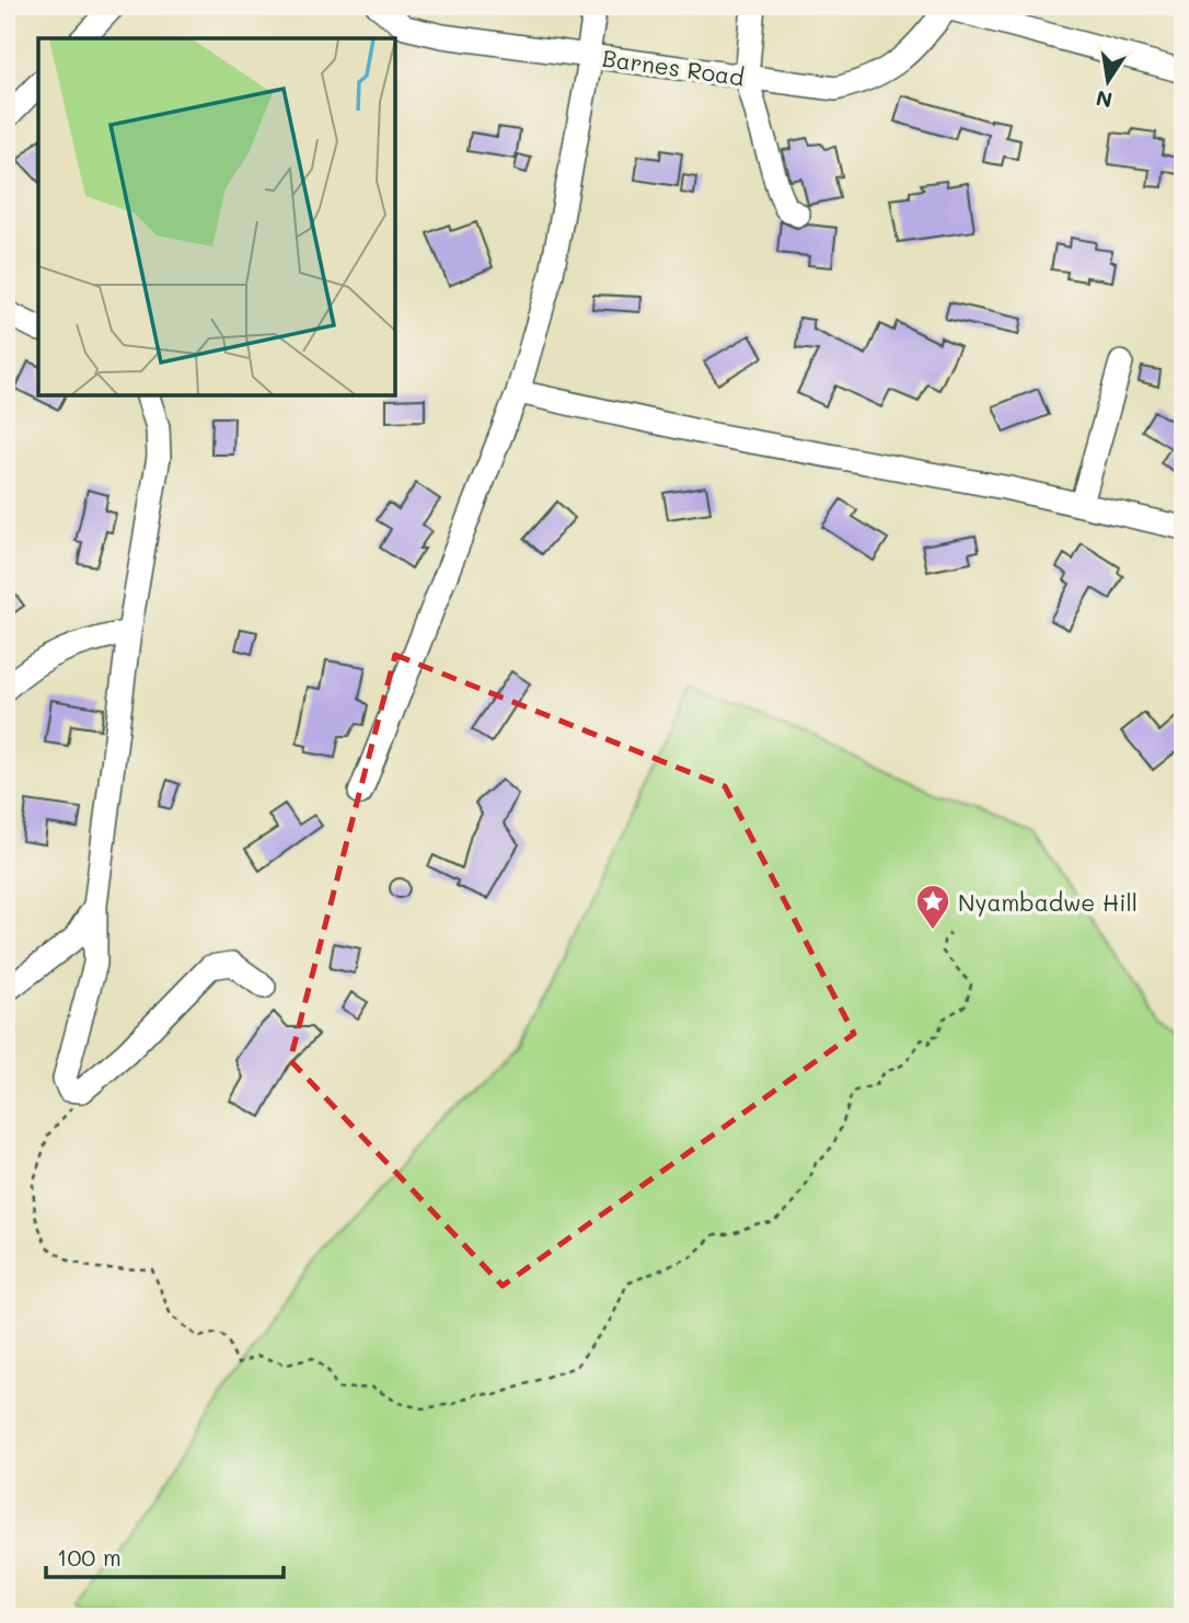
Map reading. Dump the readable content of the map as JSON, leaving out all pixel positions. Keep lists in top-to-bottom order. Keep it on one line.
{"streets":{"street":["Barnes Road"]},"places":{"place":["Nyambadwe Hill"]},"scale_bar":"100 m","north":"bottom"}
